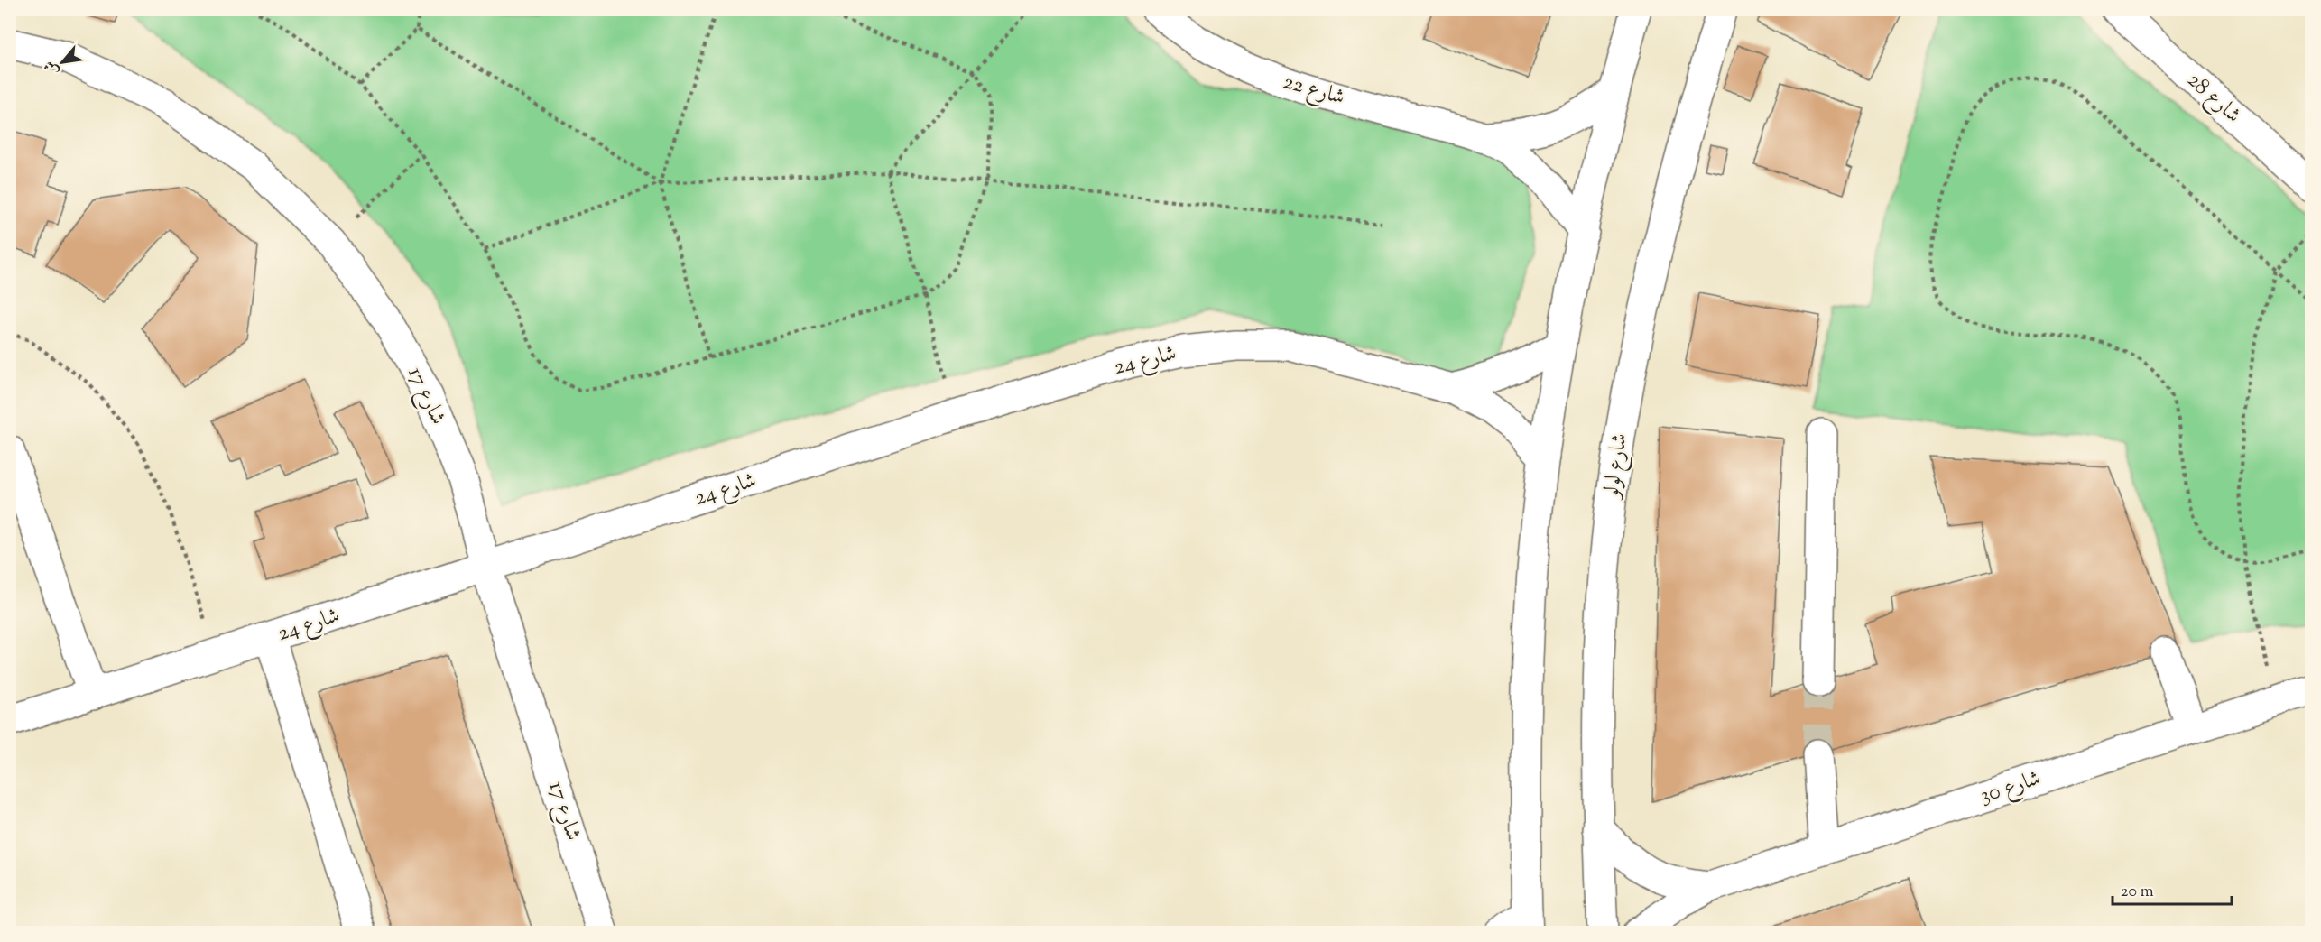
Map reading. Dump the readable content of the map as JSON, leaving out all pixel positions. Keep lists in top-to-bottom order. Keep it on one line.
{"streets":{"street":["شارع 22","شارع 28","شارع 24","شارع 17","شارع لولو","شارع 30"]},"crossings":[["شارع 24","شارع 17"],["شارع لولو","شارع 30"]],"scale_bar":"20 m","north":"bottom left"}
